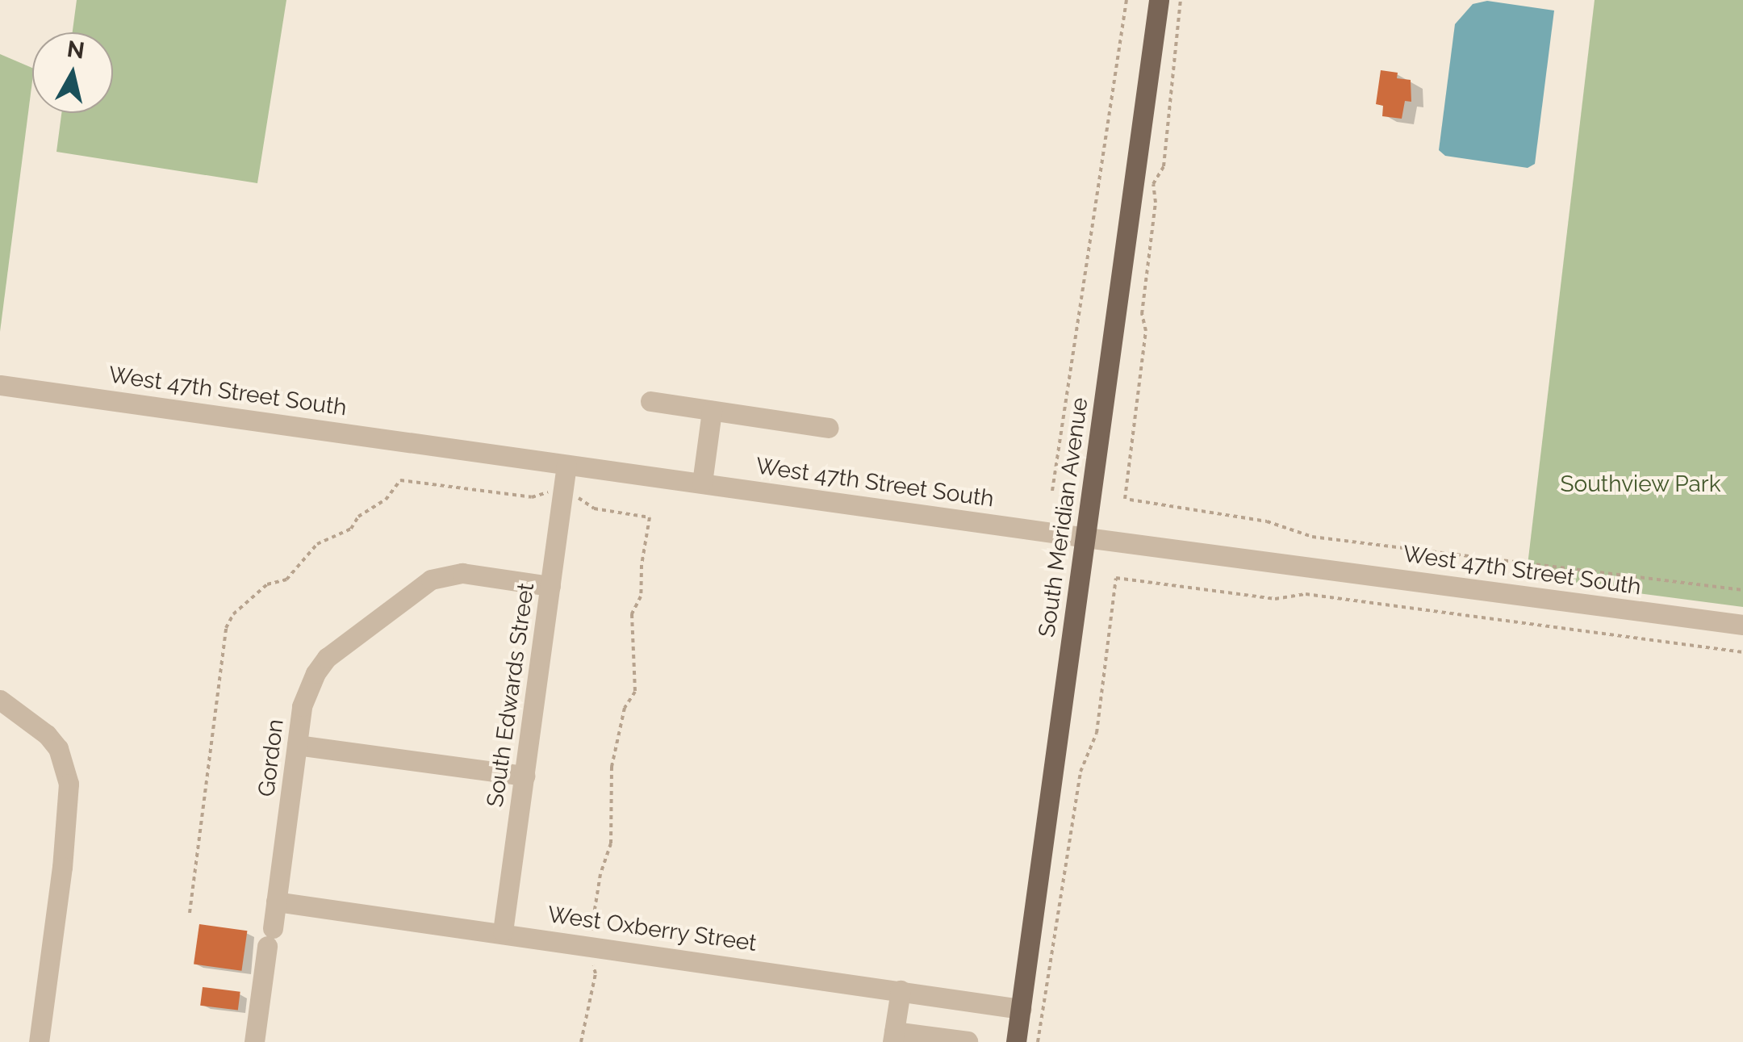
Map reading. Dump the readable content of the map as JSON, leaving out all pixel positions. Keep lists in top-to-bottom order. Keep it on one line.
{"streets":{"main road":["South Meridian Avenue"],"street":["West 47th Street South","South Edwards Street","Gordon","West Oxberry Street"]},"crossings":[["West 47th Street South","South Meridian Avenue"],["West 47th Street South","South Edwards Street"],["South Meridian Avenue","West Oxberry Street"],["South Edwards Street","Gordon"],["South Edwards Street","West Oxberry Street"],["Gordon","West Oxberry Street"]],"parks":["Southview Park"],"north":"top"}
